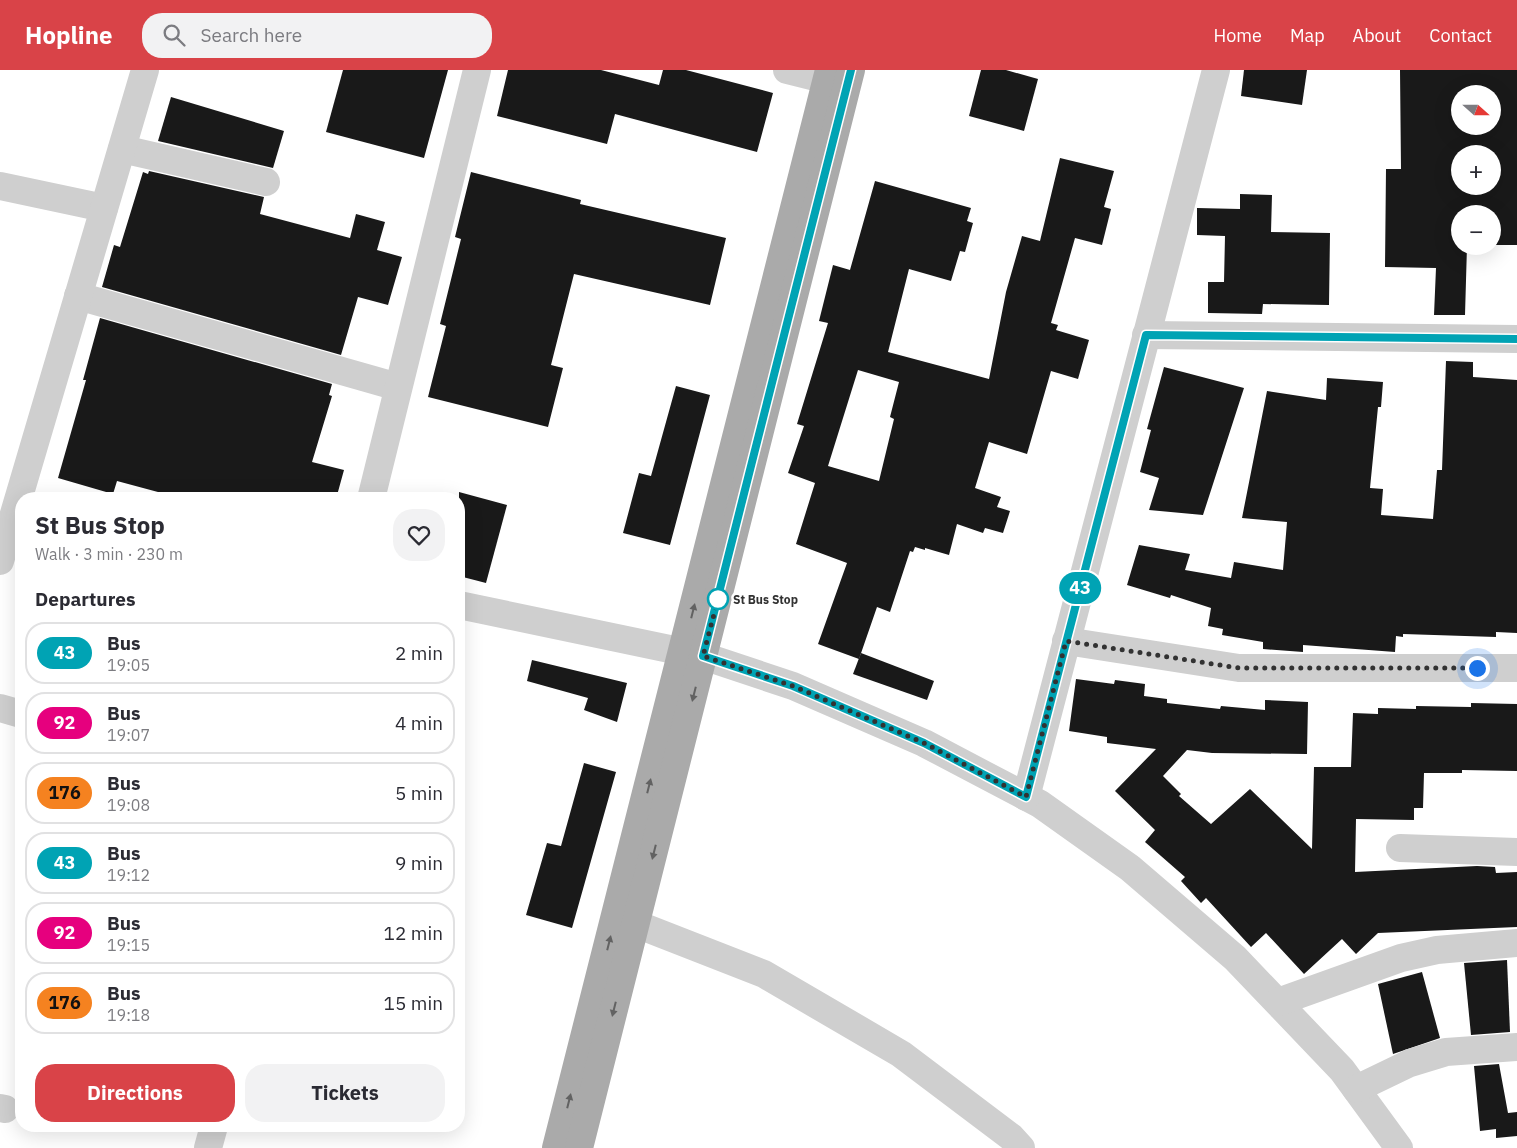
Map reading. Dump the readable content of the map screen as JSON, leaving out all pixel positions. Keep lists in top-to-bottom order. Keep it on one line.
{"places":["St Bus Stop"],"lines":["bus line 43"],"north":"right","page":{"header":"Hopline","search":"Search here","nav":["Home","Map","About","Contact"],"on_map":"43","map_buttons":["+","−"],"heading":[["St Bus Stop","Walk · 3 min · 230 m"],"Departures"],"list":[{"mark":"43","name":"Bus","note":"19:05","value":"2 min"},{"mark":"92","name":"Bus","note":"19:07","value":"4 min"},{"mark":"176","name":"Bus","note":"19:08","value":"5 min"},{"mark":"43","name":"Bus","note":"19:12","value":"9 min"},{"mark":"92","name":"Bus","note":"19:15","value":"12 min"},{"mark":"176","name":"Bus","note":"19:18","value":"15 min"}],"buttons":["Directions","Tickets"]}}
